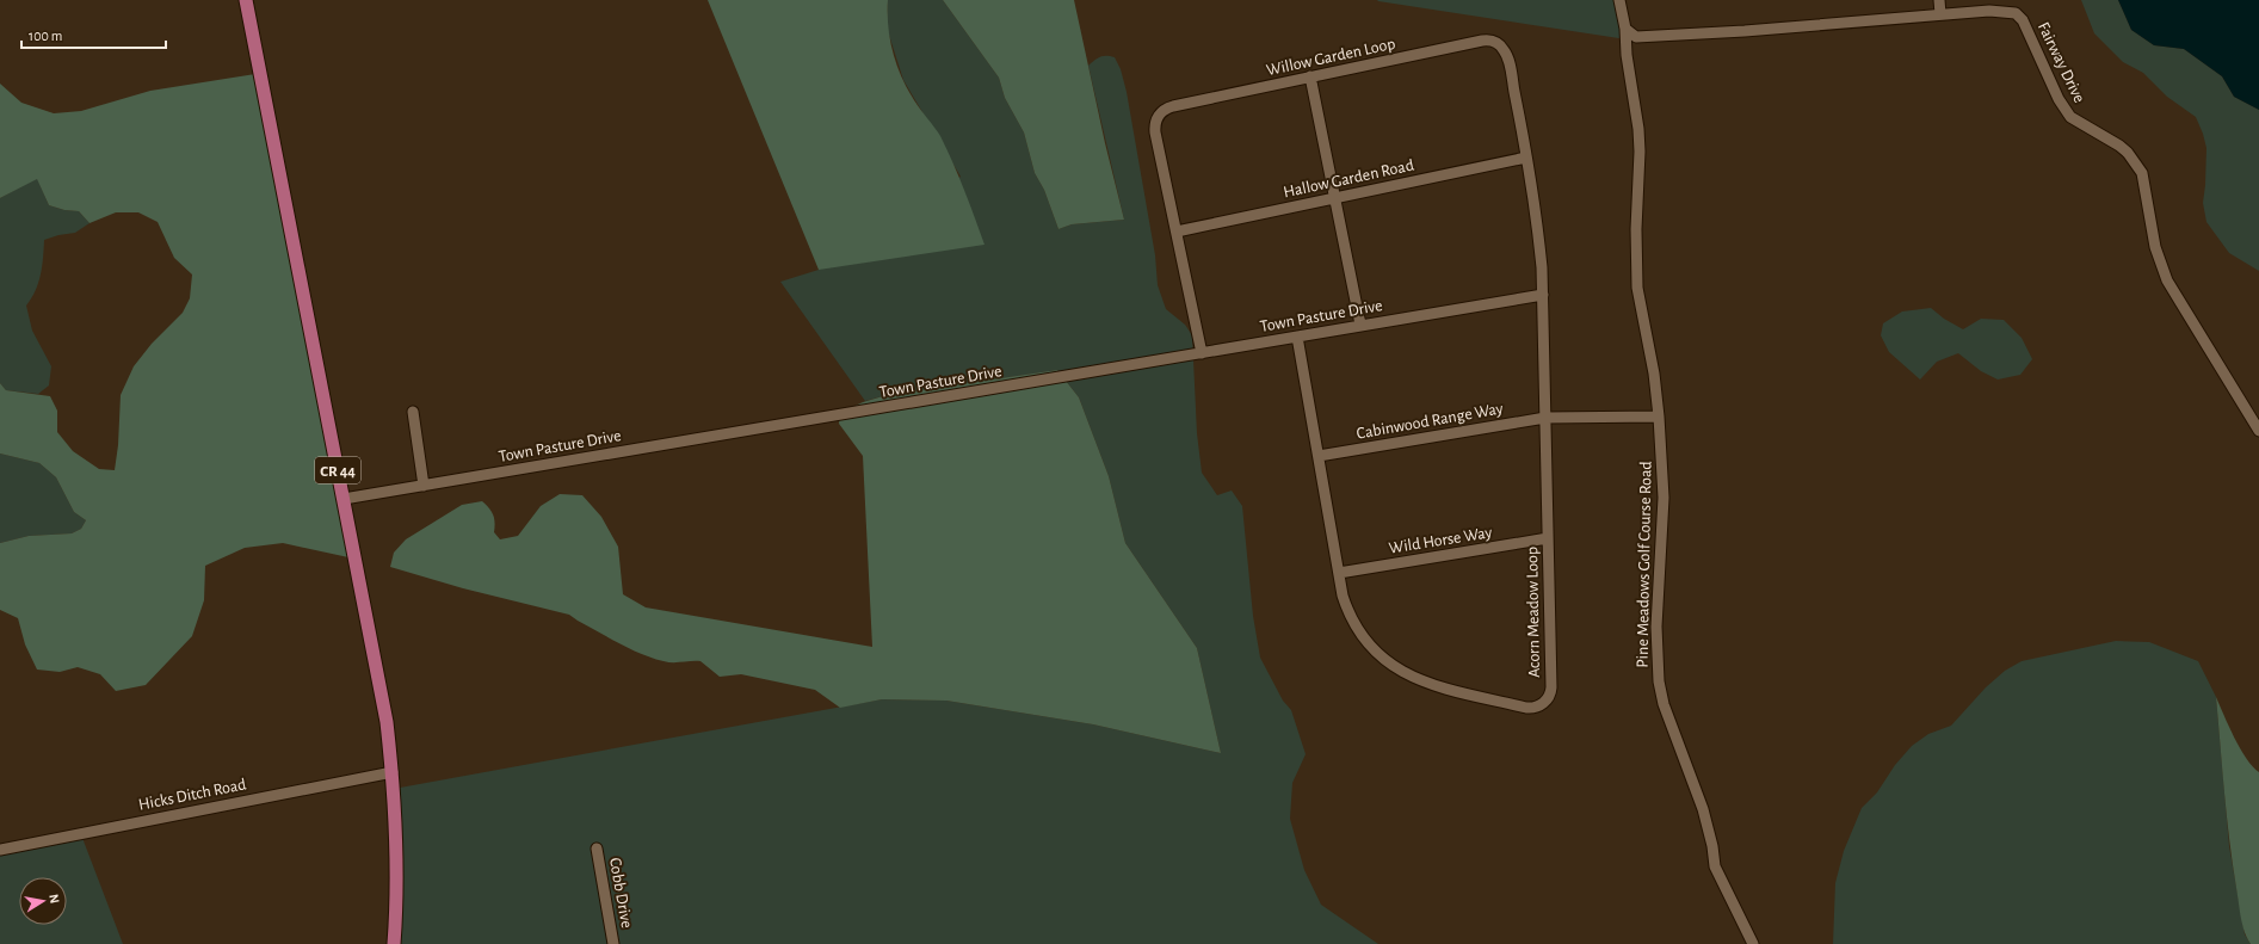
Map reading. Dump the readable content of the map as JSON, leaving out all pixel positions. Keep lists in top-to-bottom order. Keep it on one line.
{"streets":{"main road":["CR 44"],"street":["Willow Garden Loop","Fairway Drive","Hallow Garden Road","Town Pasture Drive","Cabinwood Range Way","Wild Horse Way","Pine Meadows Golf Course Road","Acorn Meadow Loop","Hicks Ditch Road","Cobb Drive"]},"crossings":[["Willow Garden Loop","Hallow Garden Road"],["Willow Garden Loop","Town Pasture Drive"],["Willow Garden Loop","Acorn Meadow Loop"],["Fairway Drive","Pine Meadows Golf Course Road"],["Town Pasture Drive","CR 44"],["Town Pasture Drive","Acorn Meadow Loop"],["Cabinwood Range Way","Pine Meadows Golf Course Road"],["Cabinwood Range Way","Acorn Meadow Loop"],["CR 44","Hicks Ditch Road"],["Wild Horse Way","Acorn Meadow Loop"]],"scale_bar":"100 m","north":"right"}
